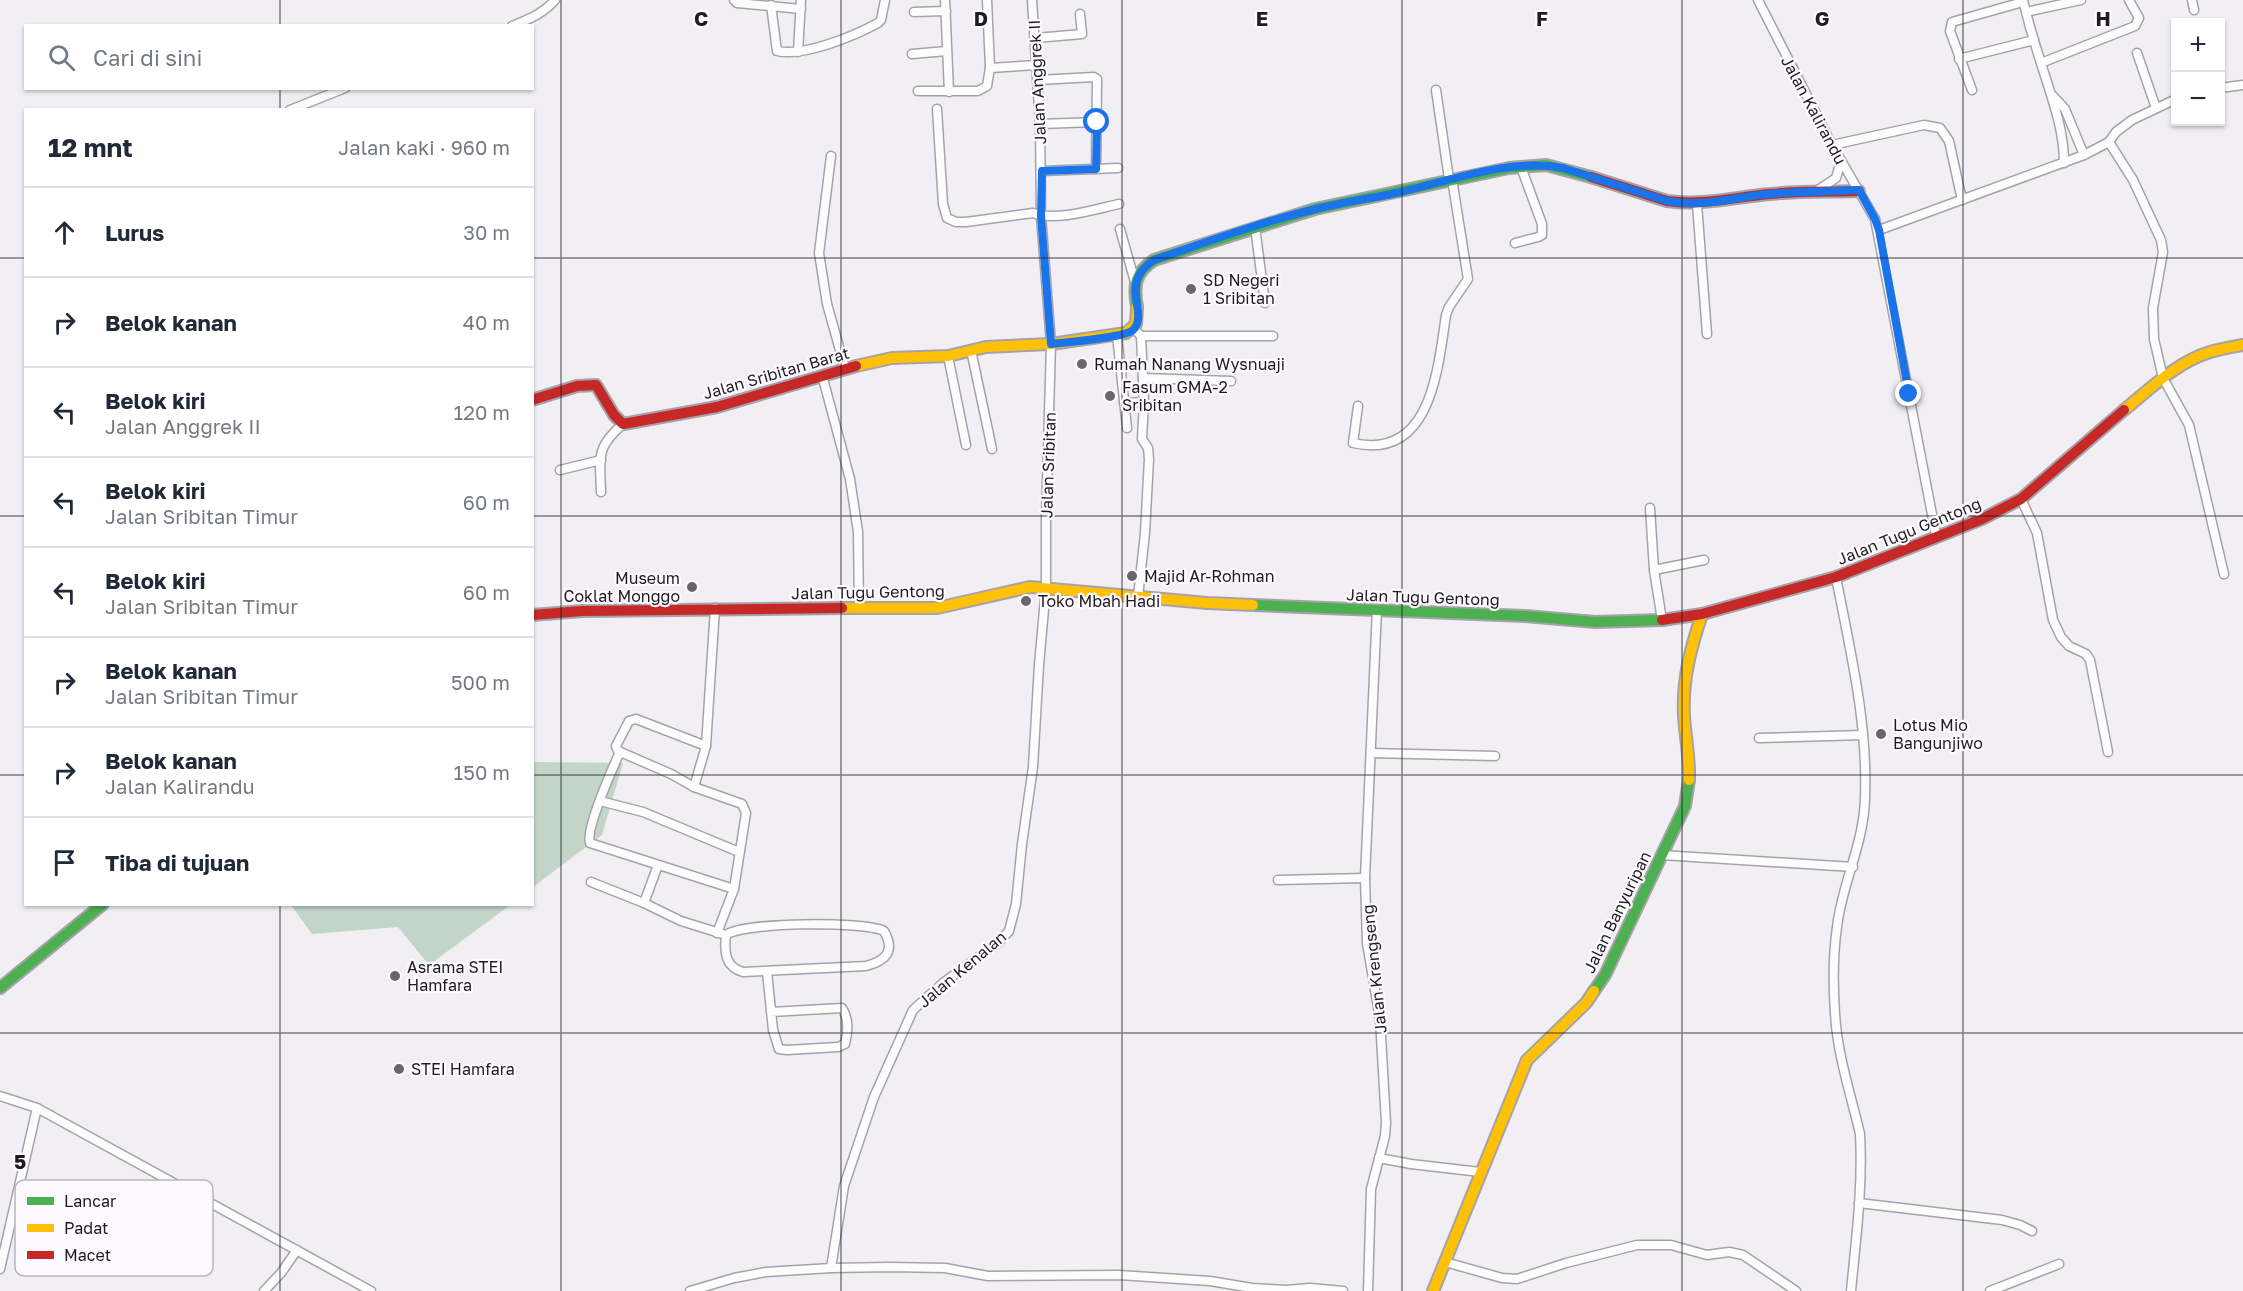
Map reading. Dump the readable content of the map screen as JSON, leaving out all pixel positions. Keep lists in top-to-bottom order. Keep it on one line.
{"streets":{"street":["Jalan Anggrek II","Jalan Kalirandu","Jalan Sribitan Barat","Jalan Sribitan","Jalan Tugu Gentong","Jalan Banyuripan","Jalan Kenalan","Jalan Krengseng"]},"crossings":[["Jalan Anggrek II","Jalan Sribitan Barat"],["Jalan Anggrek II","Jalan Sribitan"],["Jalan Kalirandu","Jalan Tugu Gentong"],["Jalan Sribitan Barat","Jalan Sribitan"],["Jalan Sribitan","Jalan Tugu Gentong"],["Jalan Sribitan","Jalan Kenalan"],["Jalan Tugu Gentong","Jalan Banyuripan"],["Jalan Tugu Gentong","Jalan Kenalan"],["Jalan Tugu Gentong","Jalan Krengseng"]],"places":["SD Negeri 1 Sribitan","Rumah Nanang Wysnuaji","Fasum GMA-2 Sribitan","Majid Ar-Rohman","Museum Coklat Monggo","Toko Mbah Hadi","Lotus Mio Bangunjiwo","Asrama STEI Hamfara","STEI Hamfara"],"legend":["Lancar","Padat","Macet"],"page":{"map_buttons":["+","−"],"search":"Cari di sini","heading":["12 mnt","Jalan kaki · 960 m"],"list":[["Lurus","30 m"],["Belok kanan","40 m"],["Belok kiri","Jalan Anggrek II","120 m"],["Belok kiri","Jalan Sribitan Timur","60 m"],["Belok kiri","Jalan Sribitan Timur","60 m"],["Belok kanan","Jalan Sribitan Timur","500 m"],["Belok kanan","Jalan Kalirandu","150 m"],"Tiba di tujuan"]},"grid":{"columns":["C","D","E","F","G","H"],"rows":["5"]}}
